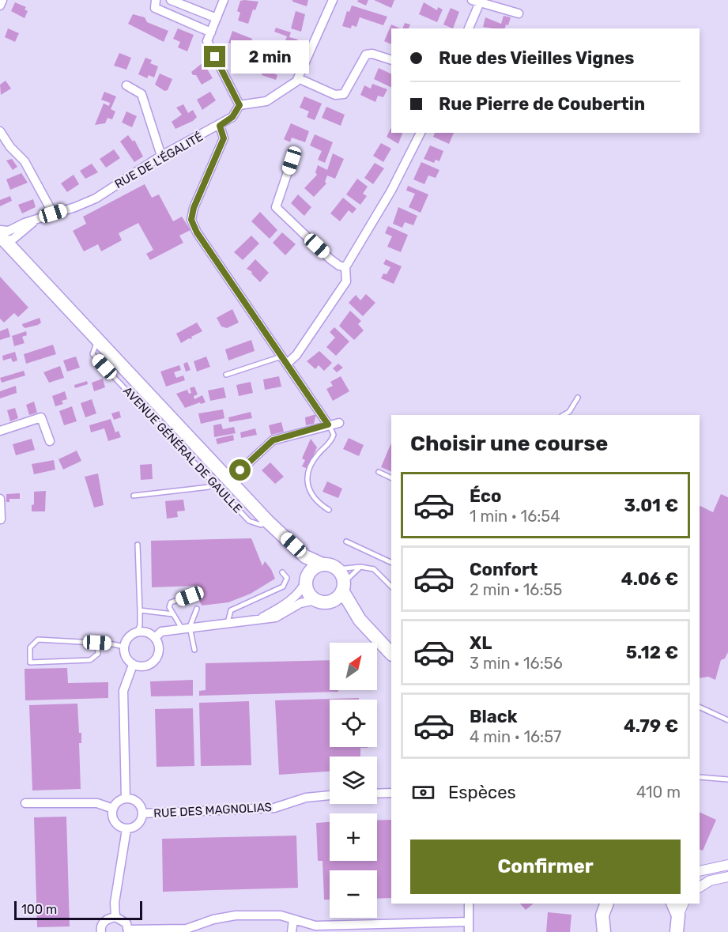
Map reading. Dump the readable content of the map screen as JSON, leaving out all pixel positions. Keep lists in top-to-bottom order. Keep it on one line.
{"streets":{"main road":["AVENUE GÉNÉRAL DE GAULLE"],"street":["RUE DE L'ÉGALITÉ","RUE DES MAGNOLIAS"]},"crossings":[["RUE DE L'ÉGALITÉ","AVENUE GÉNÉRAL DE GAULLE"]],"scale_bar":"100 m","north":"top right","page":{"banner":["Rue des Vieilles Vignes","Rue Pierre de Coubertin"],"bubble":"2 min","heading":"Choisir une course","list":[{"name":"Éco","note":"1 min · 16:54","value":"3.01 €"},{"name":"Confort","note":"2 min · 16:55","value":"4.06 €"},{"name":"XL","note":"3 min · 16:56","value":"5.12 €"},{"name":"Black","note":"4 min · 16:57","value":"4.79 €"}],"map_buttons":["+","−"],"pay":["Espèces","410 m"],"buttons":"Confirmer","scale":"100 m"}}
